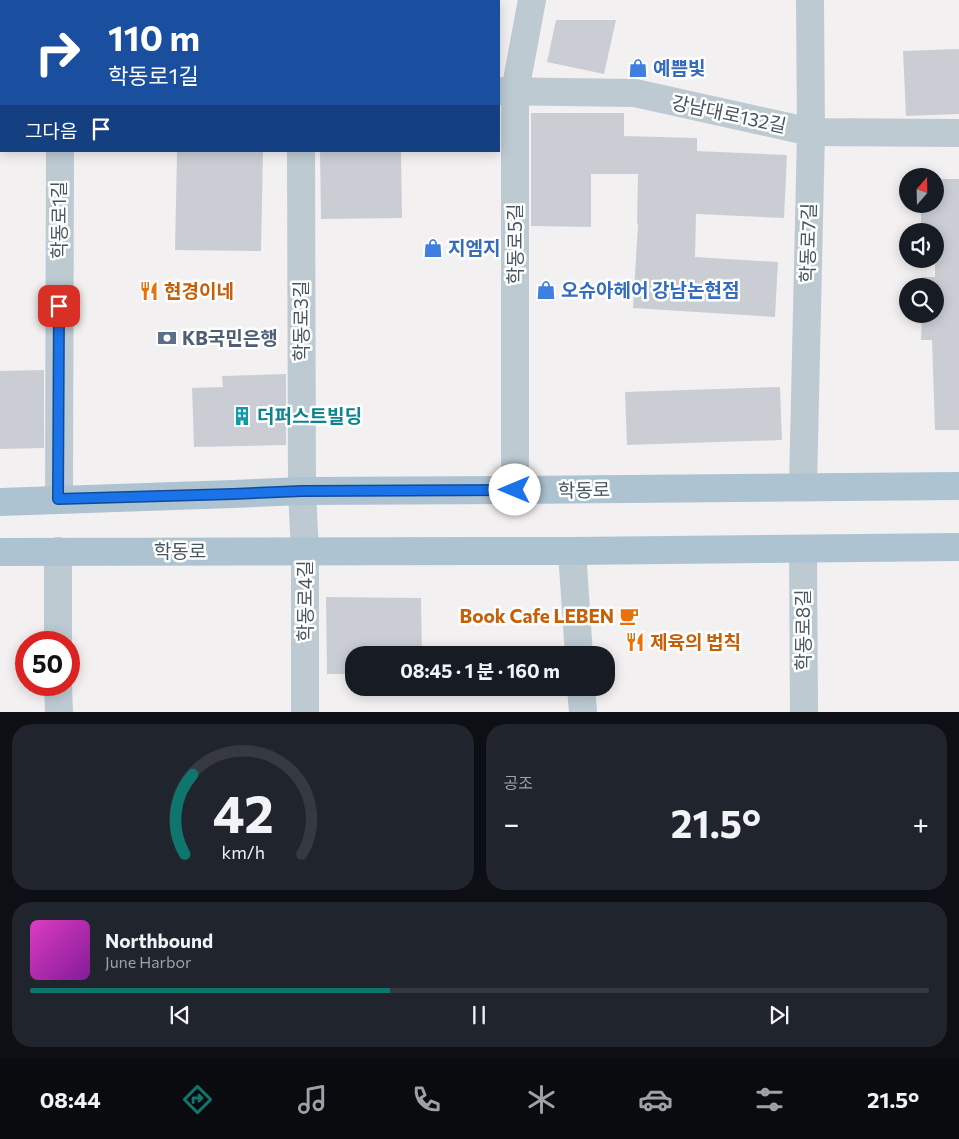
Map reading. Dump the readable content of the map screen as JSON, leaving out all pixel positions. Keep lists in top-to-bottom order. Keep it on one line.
{"streets":{"main road":["학동로"],"street":["강남대로132길","학동로1길","학동로7길","학동로5길","학동로3길","학동로4길","학동로8길"]},"crossings":[["강남대로132길","학동로7길"],["강남대로132길","학동로5길"],["학동로1길","학동로"],["학동로7길","학동로"],["학동로5길","학동로"],["학동로3길","학동로"],["학동로3길","학동로4길"],["학동로","학동로4길"],["학동로","학동로8길"]],"places":{"shop":["예쁨빛","지엠지","오슈아헤어 강남논현점"],"restaurant":["현경이네","제육의 법칙"],"bank":["KB국민은행"],"building":["더퍼스트빌딩"],"cafe":["Book Cafe LEBEN"]},"north":"top","page":{"turn":["110 m","학동로1길"],"then":"그다음","limit":"50","trip":"08:45 · 1 분 · 160 m","tile":"공조","heat":["−","21.5°","+"],"song":["Northbound","June Harbor"],"tabs":["08:44","21.5°"],"gauge":["42","km/h"]}}
